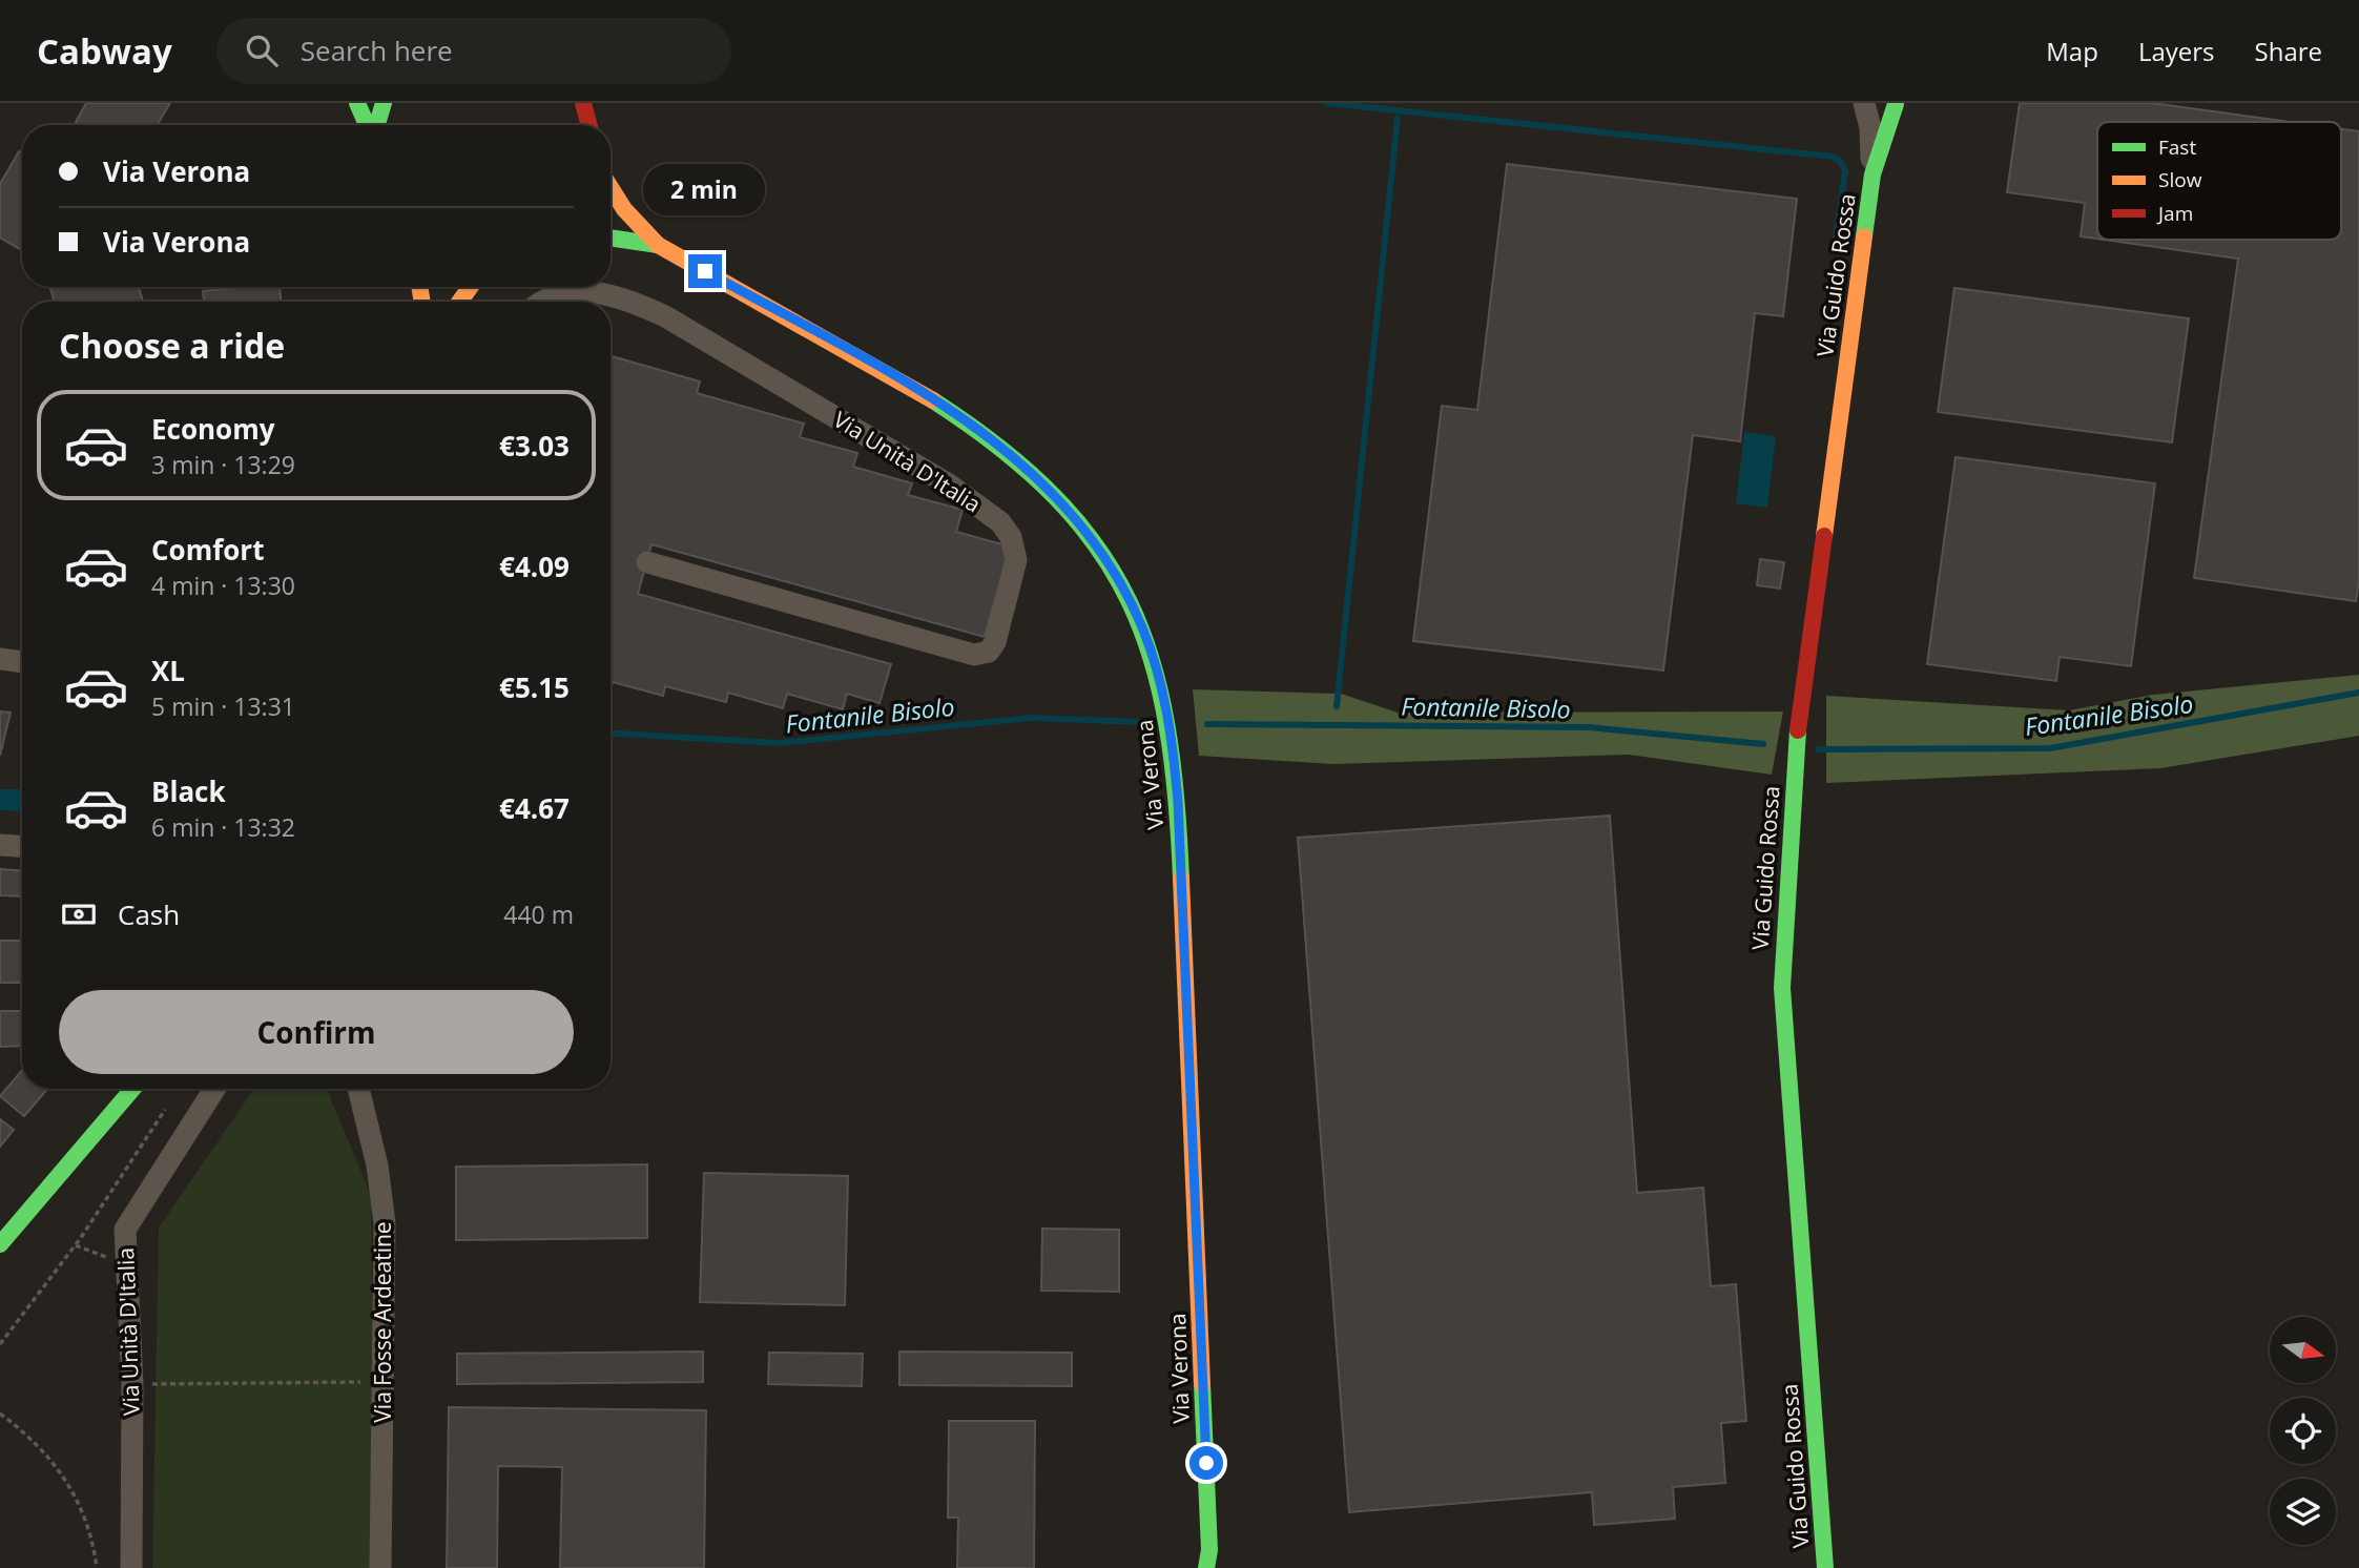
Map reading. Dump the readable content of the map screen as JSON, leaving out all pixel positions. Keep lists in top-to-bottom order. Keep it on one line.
{"streets":{"street":["Via Guido Rossa","Via Unità D'Italia","Via Verona","Via Fosse Ardeatine"]},"water":["Fontanile Bisolo"],"legend":["Fast","Slow","Jam"],"north":"right","page":{"header":"Cabway","search":"Search here","nav":["Map","Layers","Share"],"banner":["Via Verona","Via Verona"],"bubble":"2 min","heading":"Choose a ride","list":[{"name":"Economy","note":"3 min · 13:29","value":"€3.03"},{"name":"Comfort","note":"4 min · 13:30","value":"€4.09"},{"name":"XL","note":"5 min · 13:31","value":"€5.15"},{"name":"Black","note":"6 min · 13:32","value":"€4.67"}],"pay":["Cash","440 m"],"buttons":"Confirm"}}
